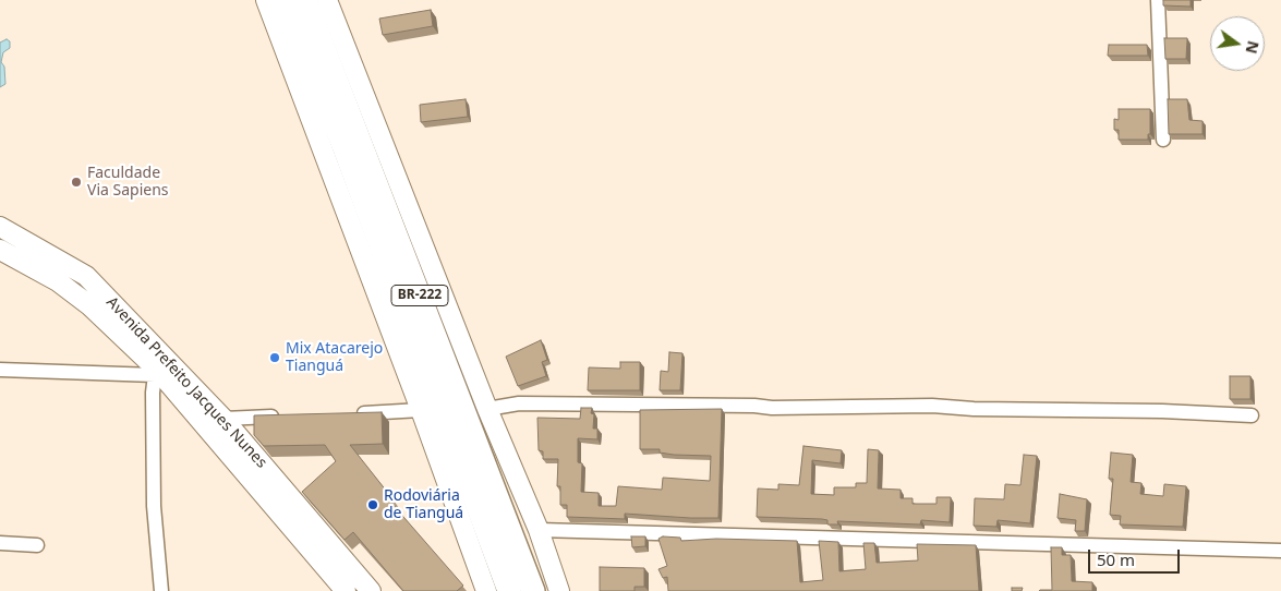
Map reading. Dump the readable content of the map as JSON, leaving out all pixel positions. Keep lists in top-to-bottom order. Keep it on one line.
{"streets":{"highway":["BR-222"],"main road":["Avenida Prefeito Jacques Nunes"]},"places":["Faculdade Via Sapiens","Mix Atacarejo Tianguá","Rodoviária de Tianguá"],"scale_bar":"50 m","north":"right"}
